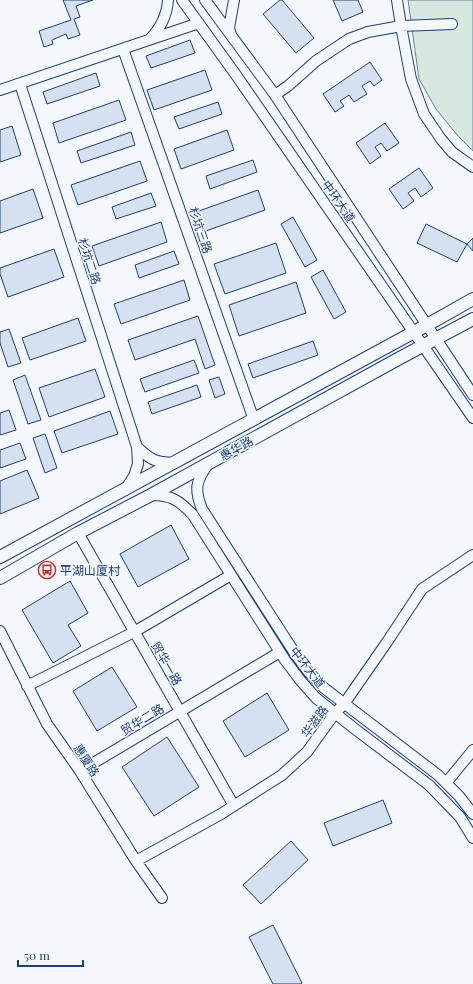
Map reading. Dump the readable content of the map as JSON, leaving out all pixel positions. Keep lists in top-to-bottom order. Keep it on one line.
{"streets":{"main road":["惠华路"],"street":["中环大道","杉坑三路","杉坑二路","贸华一路","贸华二路","华滋路","惠厦路"]},"crossings":[["中环大道","惠华路"],["中环大道","贸华二路"],["中环大道","华滋路"],["杉坑三路","惠华路"],["杉坑二路","惠华路"],["惠华路","贸华一路"],["贸华一路","贸华二路"],["贸华一路","华滋路"],["贸华二路","惠厦路"],["华滋路","惠厦路"]],"places":{"bus stop":["平湖山厦村"]},"scale_bar":"50 m"}
